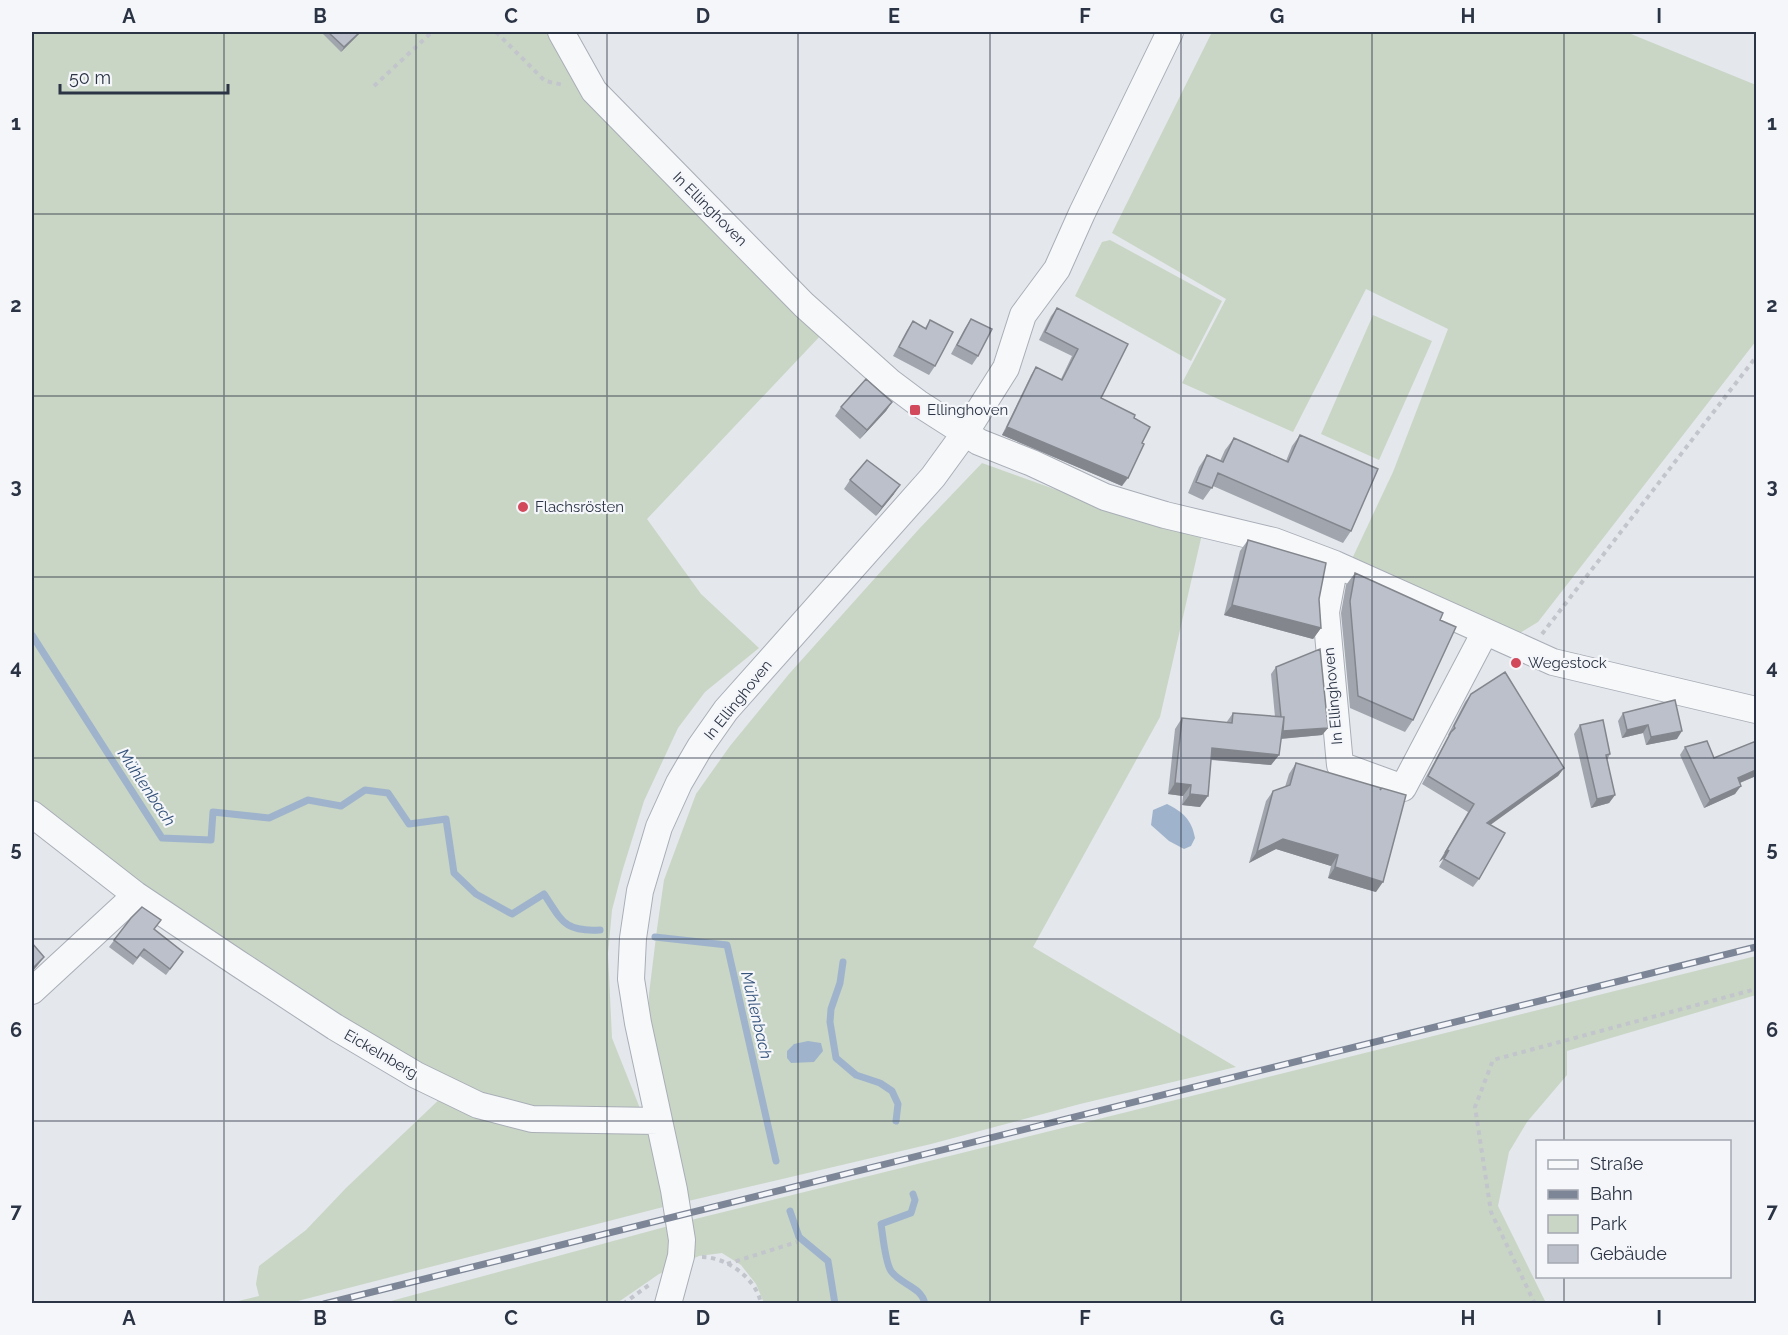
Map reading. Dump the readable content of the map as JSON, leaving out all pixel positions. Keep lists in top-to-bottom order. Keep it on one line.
{"streets":{"street":["In Ellinghoven","Eickelnberg"]},"crossings":[["In Ellinghoven","Eickelnberg"]],"water":["Mühlenbach"],"places":{"transit":["Ellinghoven"],"other":["Flachsrösten","Wegestock"]},"legend":["Straße","Bahn","Park","Gebäude"],"scale_bar":"50 m","grid":{"columns":["A","B","C","D","E","F","G","H","I"],"rows":["1","2","3","4","5","6","7"]}}
